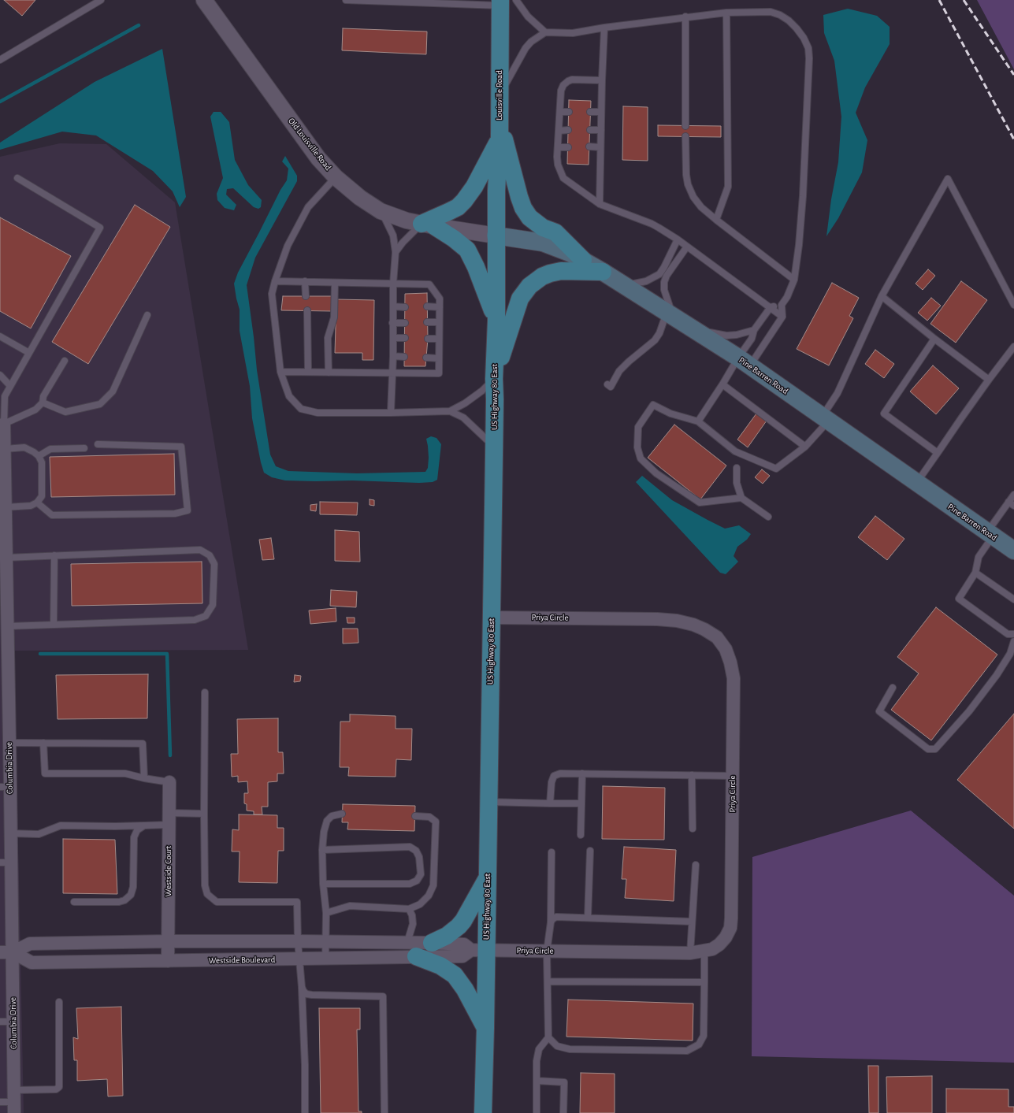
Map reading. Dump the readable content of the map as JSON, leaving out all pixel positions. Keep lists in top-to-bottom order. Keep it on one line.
{"streets":{"main road":["Louisville Road","Pine Barren Road","US Highway 80 East"],"street":["Old Louisville Road","Priya Circle","Columbia Drive","Westside Court","Westside Boulevard"]},"crossings":[["Louisville Road","US Highway 80 East"],["Old Louisville Road","Pine Barren Road"],["Old Louisville Road","US Highway 80 East"],["Pine Barren Road","US Highway 80 East"],["US Highway 80 East","Priya Circle"],["US Highway 80 East","Westside Boulevard"],["Priya Circle","Westside Boulevard"],["Columbia Drive","Westside Boulevard"],["Westside Court","Westside Boulevard"]]}
